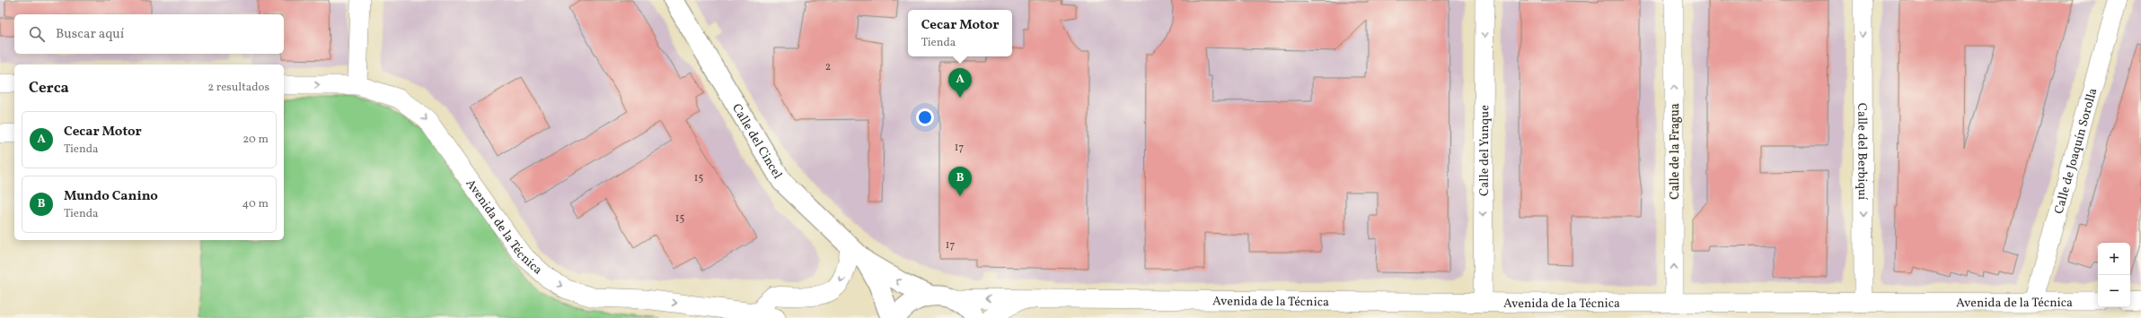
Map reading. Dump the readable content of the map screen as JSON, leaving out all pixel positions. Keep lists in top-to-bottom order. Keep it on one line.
{"streets":{"street":["Calle del Cincel","Calle del Yunque","Calle de Joaquín Sorolla","Calle de la Fragua","Calle del Berbiquí","Avenida de la Técnica"]},"crossings":[["Calle del Cincel","Avenida de la Técnica"],["Calle del Yunque","Avenida de la Técnica"],["Calle de Joaquín Sorolla","Avenida de la Técnica"],["Calle de la Fragua","Avenida de la Técnica"],["Calle del Berbiquí","Avenida de la Técnica"]],"one_way":["Calle del Yunque","Calle de la Fragua","Calle del Berbiquí"],"house_numbers":["2","17","15","15","17"],"page":{"popup":["Cecar Motor","Tienda"],"search":"Buscar aquí","heading":["Cerca","2 resultados"],"pins":["A","B"],"list":[{"mark":"A","name":"Cecar Motor","note":"Tienda","value":"20 m"},{"mark":"B","name":"Mundo Canino","note":"Tienda","value":"40 m"}],"map_buttons":["+","−"]}}
